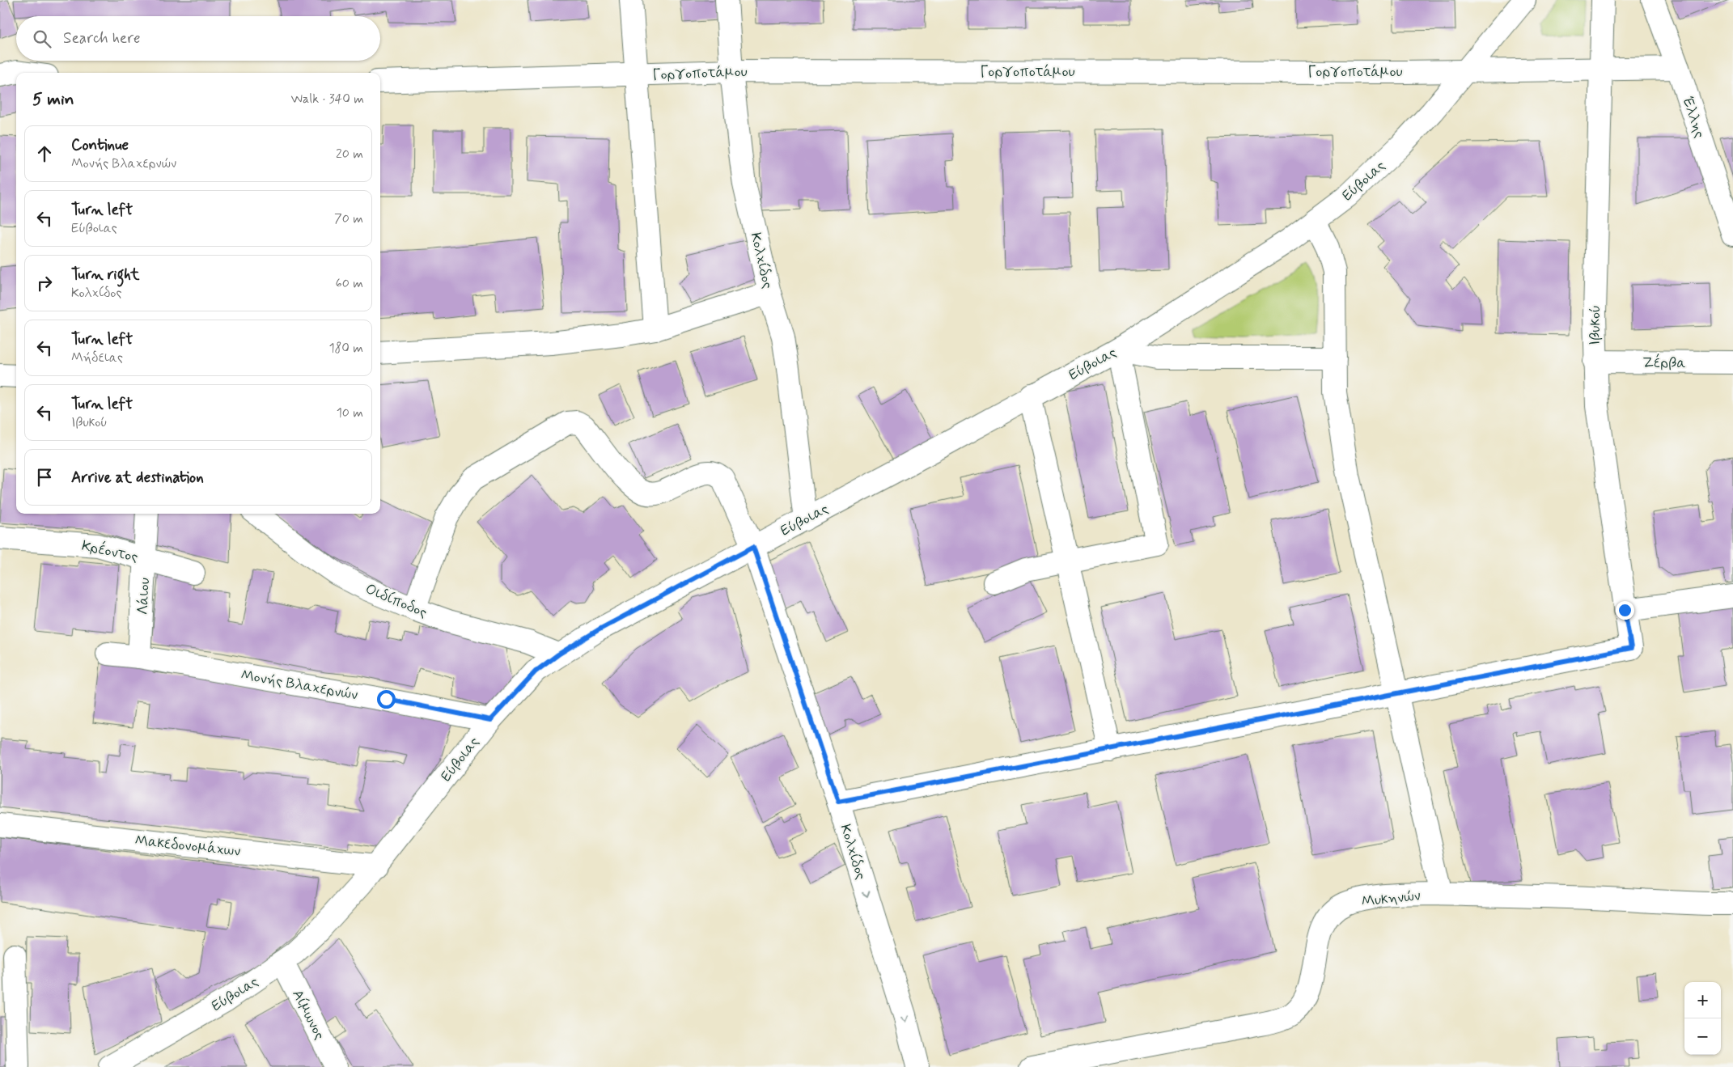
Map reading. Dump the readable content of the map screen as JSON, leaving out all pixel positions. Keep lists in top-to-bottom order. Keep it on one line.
{"streets":{"street":["Γοργοποτάμου","Έλλης","Εύβοιας","Κολχίδος","Ιβυκού","Ζέρβα","Κρέοντος","Λάιου","Οιδίποδος","Μονής Βλαχερνών","Μακεδονομάχων","Μυκηνών","Αίμωνος"]},"crossings":[["Γοργοποτάμου","Έλλης"],["Γοργοποτάμου","Εύβοιας"],["Γοργοποτάμου","Κολχίδος"],["Γοργοποτάμου","Ιβυκού"],["Εύβοιας","Κολχίδος"],["Εύβοιας","Οιδίποδος"],["Εύβοιας","Μονής Βλαχερνών"],["Εύβοιας","Μακεδονομάχων"],["Εύβοιας","Αίμωνος"],["Κολχίδος","Οιδίποδος"],["Ιβυκού","Ζέρβα"],["Κρέοντος","Λάιου"],["Λάιου","Μονής Βλαχερνών"]],"page":{"search":"Search here","heading":["5 min","Walk · 340 m"],"list":[["Continue","Μονής Βλαχερνών","20 m"],["Turn left","Εύβοιας","70 m"],["Turn right","Κολχίδος","60 m"],["Turn left","Μήδειας","180 m"],["Turn left","Ιβυκού","10 m"],"Arrive at destination"],"map_buttons":["+","−"]}}
